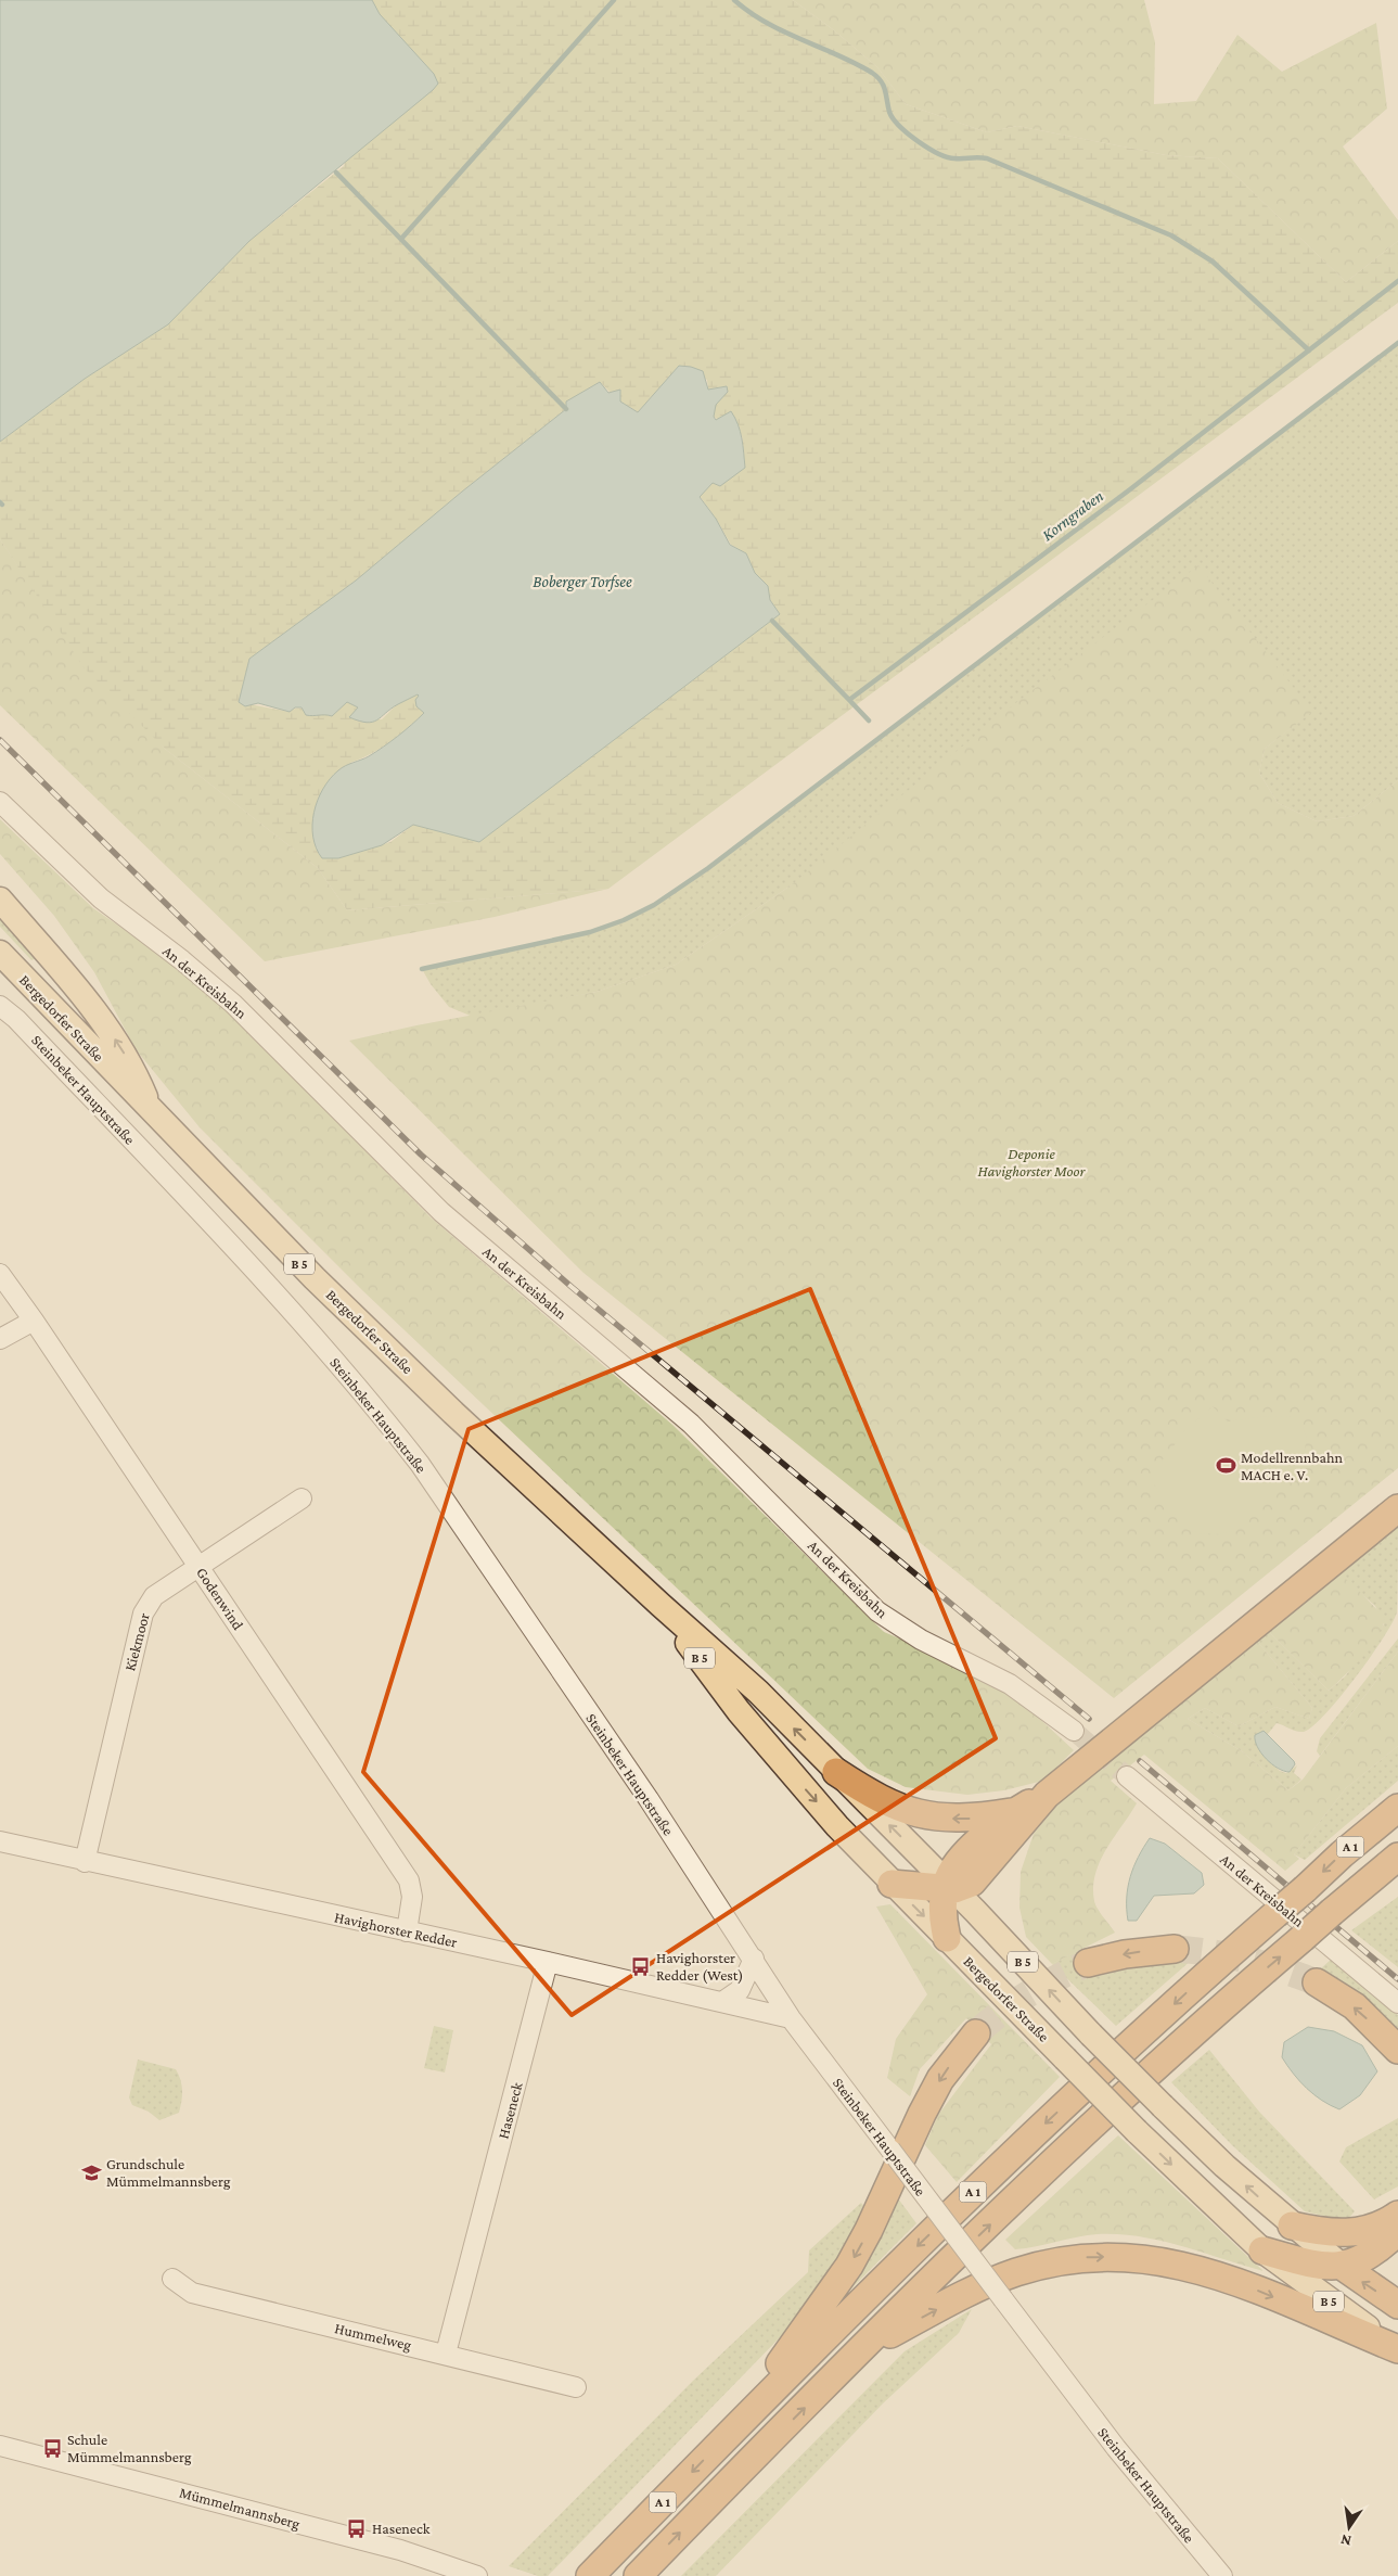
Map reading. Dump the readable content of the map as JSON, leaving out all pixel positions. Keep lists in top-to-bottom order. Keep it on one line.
{"streets":{"highway":["Bergedorfer Straße","B 5","A 1"],"street":["An der Kreisbahn","Steinbeker Hauptstraße","Godenwind","Kiekmoor","Havighorster Redder","Haseneck","Hummelweg","Mümmelmannsberg"]},"crossings":[["Steinbeker Hauptstraße","Havighorster Redder"],["Godenwind","Kiekmoor"],["Godenwind","Havighorster Redder"],["Kiekmoor","Havighorster Redder"],["Havighorster Redder","Haseneck"],["Haseneck","Hummelweg"]],"water":["Korngraben","Boberger Torfsee"],"parks":["Deponie Havighorster Moor"],"places":{"sports":["Modellrennbahn MACH e. V."],"bus stop":["Havighorster Redder (West)","Schule Mümmelmannsberg","Haseneck"],"school or university":["Grundschule Mümmelmannsberg"]},"north":"bottom"}
